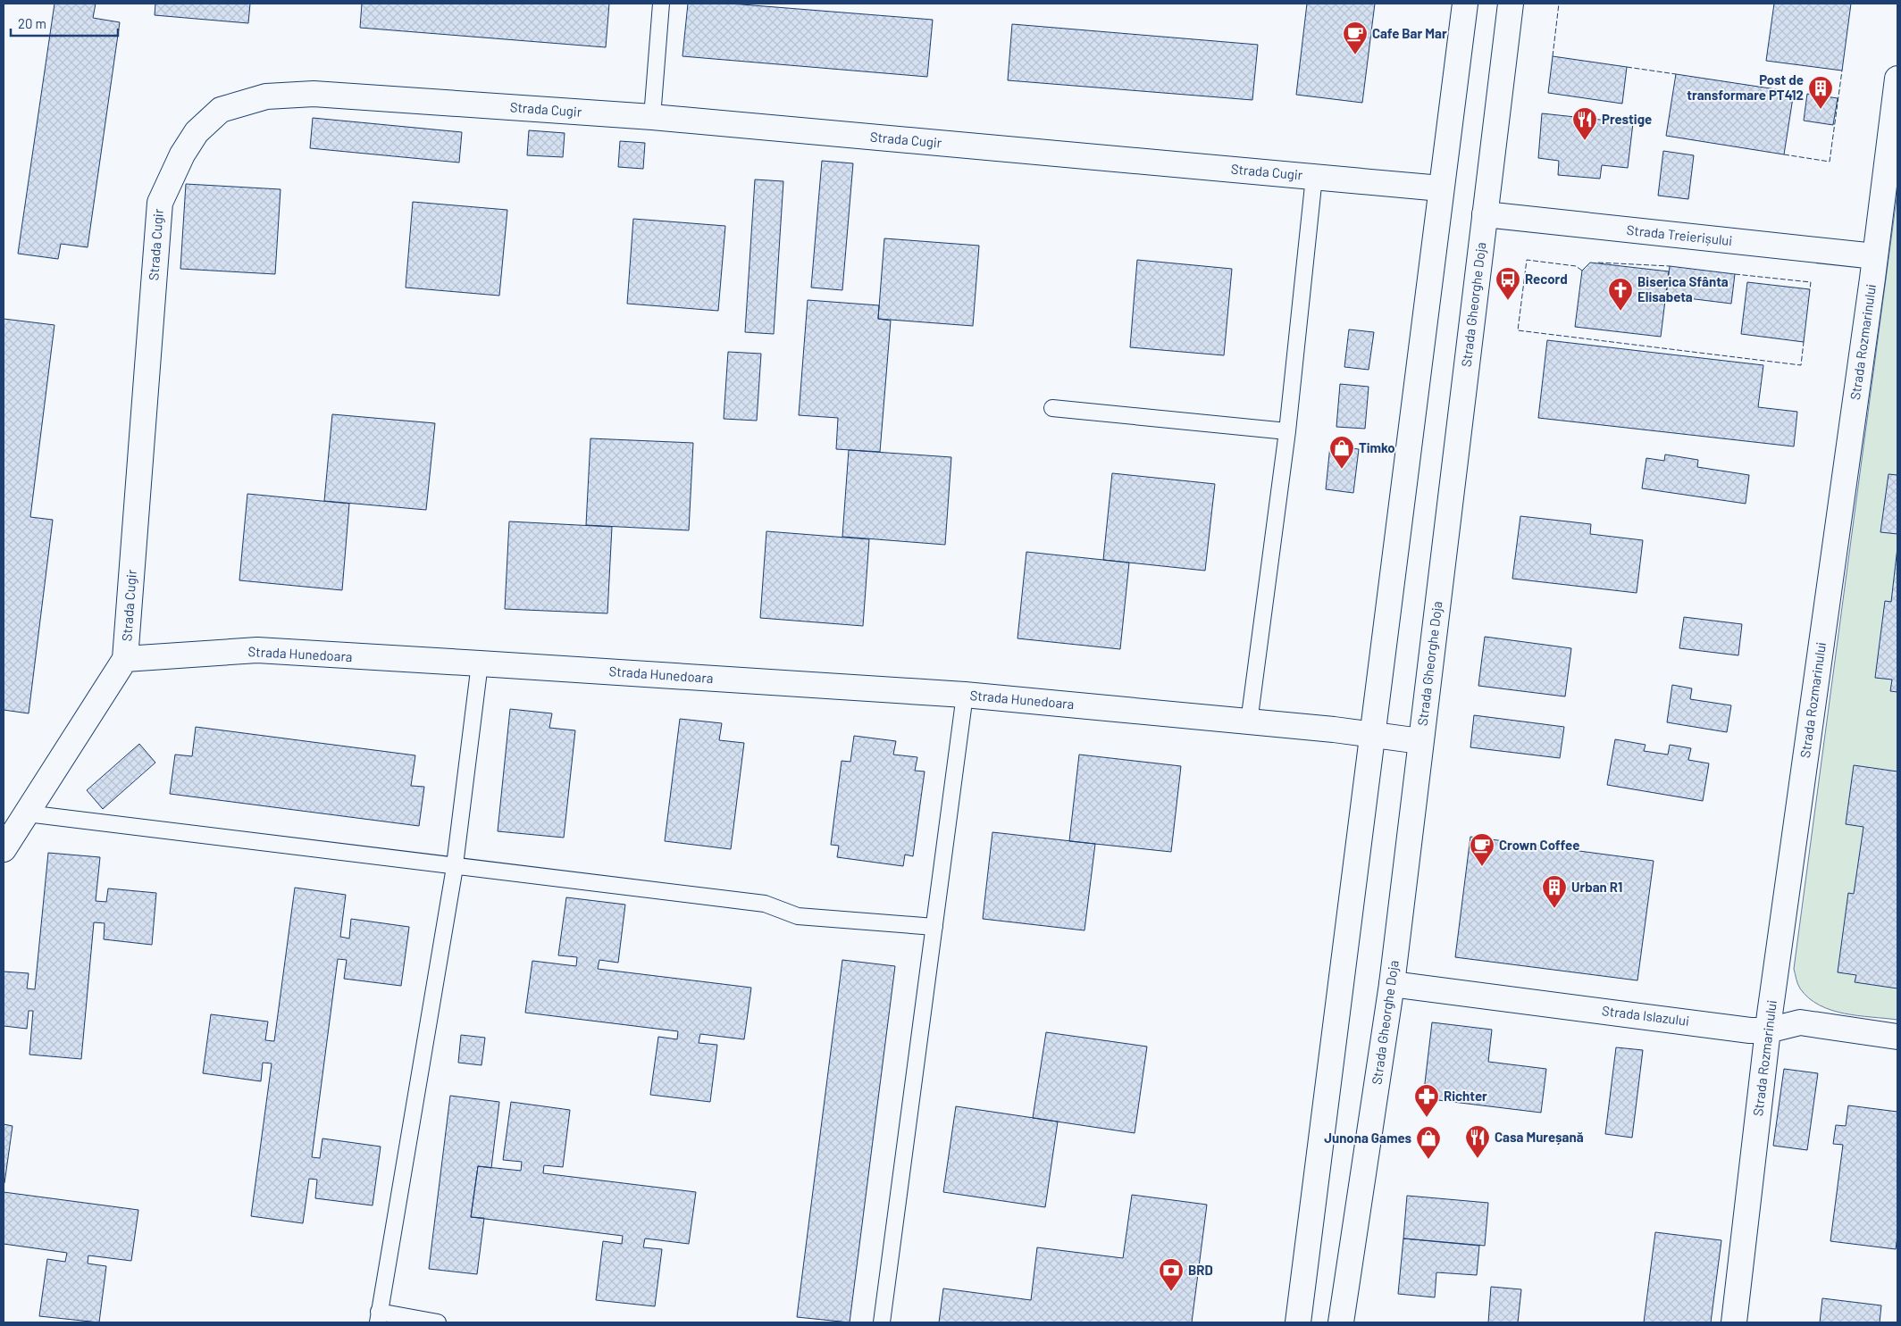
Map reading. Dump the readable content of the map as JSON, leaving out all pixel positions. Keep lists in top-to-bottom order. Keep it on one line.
{"streets":{"street":["Strada Cugir","Strada Treierișului","Strada Gheorghe Doja","Strada Rozmarinului","Strada Hunedoara","Strada Islazului"]},"crossings":[["Strada Cugir","Strada Hunedoara"],["Strada Treierișului","Strada Gheorghe Doja"],["Strada Treierișului","Strada Rozmarinului"],["Strada Gheorghe Doja","Strada Hunedoara"],["Strada Gheorghe Doja","Strada Islazului"],["Strada Rozmarinului","Strada Islazului"]],"places":{"cafe":["Cafe Bar Mar","Crown Coffee"],"building":["Post de transformare PT412","Urban R1"],"restaurant":["Prestige","Casa Mureșană"],"bus stop":["Record"],"church":["Biserica Sfânta Elisabeta"],"shop":["Timko","Junona Games"],"pharmacy":["Richter"],"bank":["BRD"]},"scale_bar":"20 m"}
